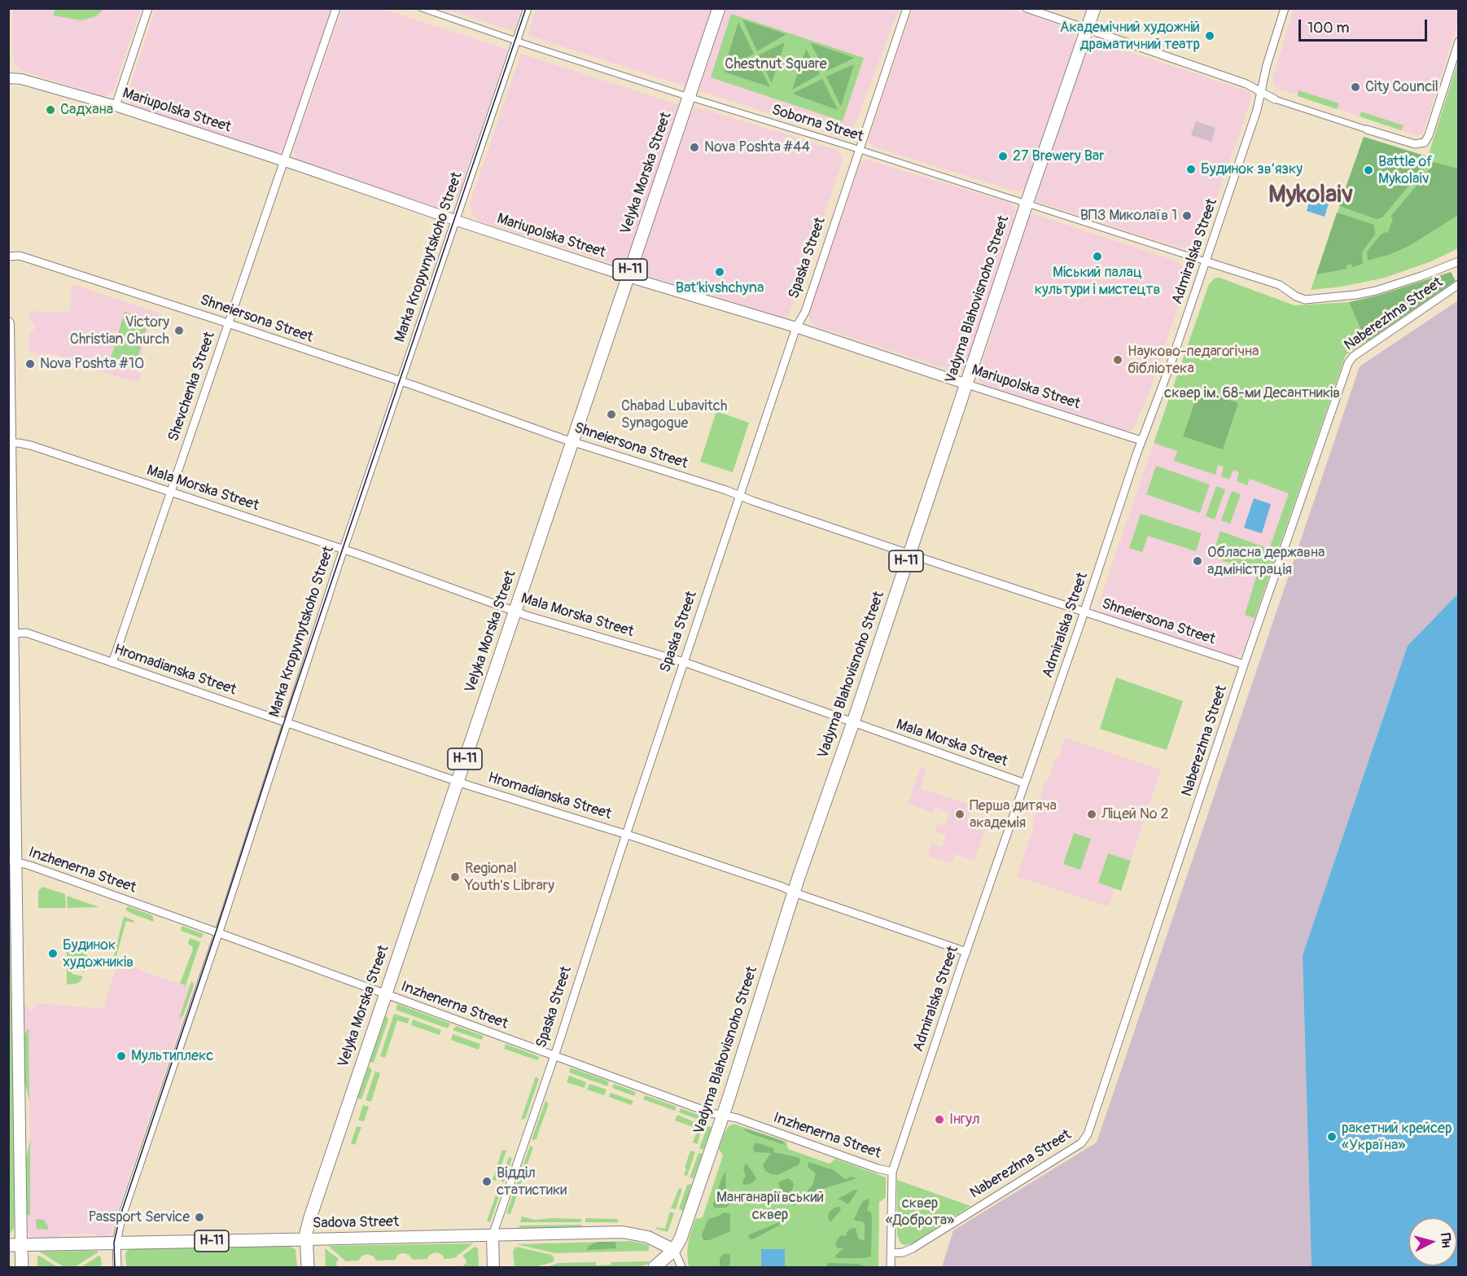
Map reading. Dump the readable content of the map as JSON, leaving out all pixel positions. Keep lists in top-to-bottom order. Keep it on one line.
{"streets":{"main road":["Velyka Morska Street","Spaska Street","Н-11","Vadyma Blahovisnoho Street","Sadova Street"],"street":["Mariupolska Street","Soborna Street","Admiralska Street","Marka Kropyvnytskoho Street","Naberezhna Street","Shneiersona Street","Shevchenka Street","Mala Morska Street","Hromadianska Street","Inzhenerna Street"]},"crossings":[["Mariupolska Street","Velyka Morska Street"],["Mariupolska Street","Admiralska Street"],["Mariupolska Street","Marka Kropyvnytskoho Street"],["Mariupolska Street","Spaska Street"],["Mariupolska Street","Vadyma Blahovisnoho Street"],["Mariupolska Street","Shevchenka Street"],["Soborna Street","Velyka Morska Street"],["Soborna Street","Admiralska Street"],["Soborna Street","Marka Kropyvnytskoho Street"],["Soborna Street","Spaska Street"],["Soborna Street","Vadyma Blahovisnoho Street"],["Velyka Morska Street","Shneiersona Street"],["Velyka Morska Street","Mala Morska Street"],["Velyka Morska Street","Hromadianska Street"],["Velyka Morska Street","Inzhenerna Street"],["Velyka Morska Street","Sadova Street"],["Admiralska Street","Naberezhna Street"],["Admiralska Street","Shneiersona Street"],["Admiralska Street","Mala Morska Street"],["Admiralska Street","Hromadianska Street"],["Admiralska Street","Inzhenerna Street"],["Marka Kropyvnytskoho Street","Shneiersona Street"],["Marka Kropyvnytskoho Street","Mala Morska Street"],["Marka Kropyvnytskoho Street","Hromadianska Street"],["Marka Kropyvnytskoho Street","Inzhenerna Street"],["Marka Kropyvnytskoho Street","Sadova Street"],["Spaska Street","Shneiersona Street"],["Spaska Street","Mala Morska Street"],["Spaska Street","Hromadianska Street"],["Spaska Street","Inzhenerna Street"],["Spaska Street","Sadova Street"],["Н-11","Vadyma Blahovisnoho Street"],["Н-11","Sadova Street"],["Vadyma Blahovisnoho Street","Shneiersona Street"],["Vadyma Blahovisnoho Street","Mala Morska Street"],["Vadyma Blahovisnoho Street","Hromadianska Street"],["Vadyma Blahovisnoho Street","Inzhenerna Street"],["Vadyma Blahovisnoho Street","Sadova Street"],["Naberezhna Street","Shneiersona Street"],["Shneiersona Street","Shevchenka Street"],["Shevchenka Street","Mala Morska Street"],["Shevchenka Street","Hromadianska Street"]],"districts":["Mykolaiv"],"parks":["Chestnut Square","сквер ім. 68-ми Десантників","Манганаріївський сквер","сквер «Доброта»"],"places":["Академічний художній драматичний театр","City Council","Садхана","Nova Poshta #44","27 Brewery Bar","Будинок зв’язку","Battle of Mykolaiv","ВПЗ Миколаїв 1","Міський палац культури і мистецтв","Bat'kivshchyna","Victory Christian Church","Науково-педагогічна бібліотека","Nova Poshta #10","Chabad Lubavitch Synagogue","Обласна державна адміністрація","Перша дитяча академія","Ліцей № 2","Regional Youth's Library","Будинок художників","Мультиплекс","Інгул","ракетний крейсер «Україна»","Відділ статистики","Passport Service"],"scale_bar":"100 m","north":"right"}
